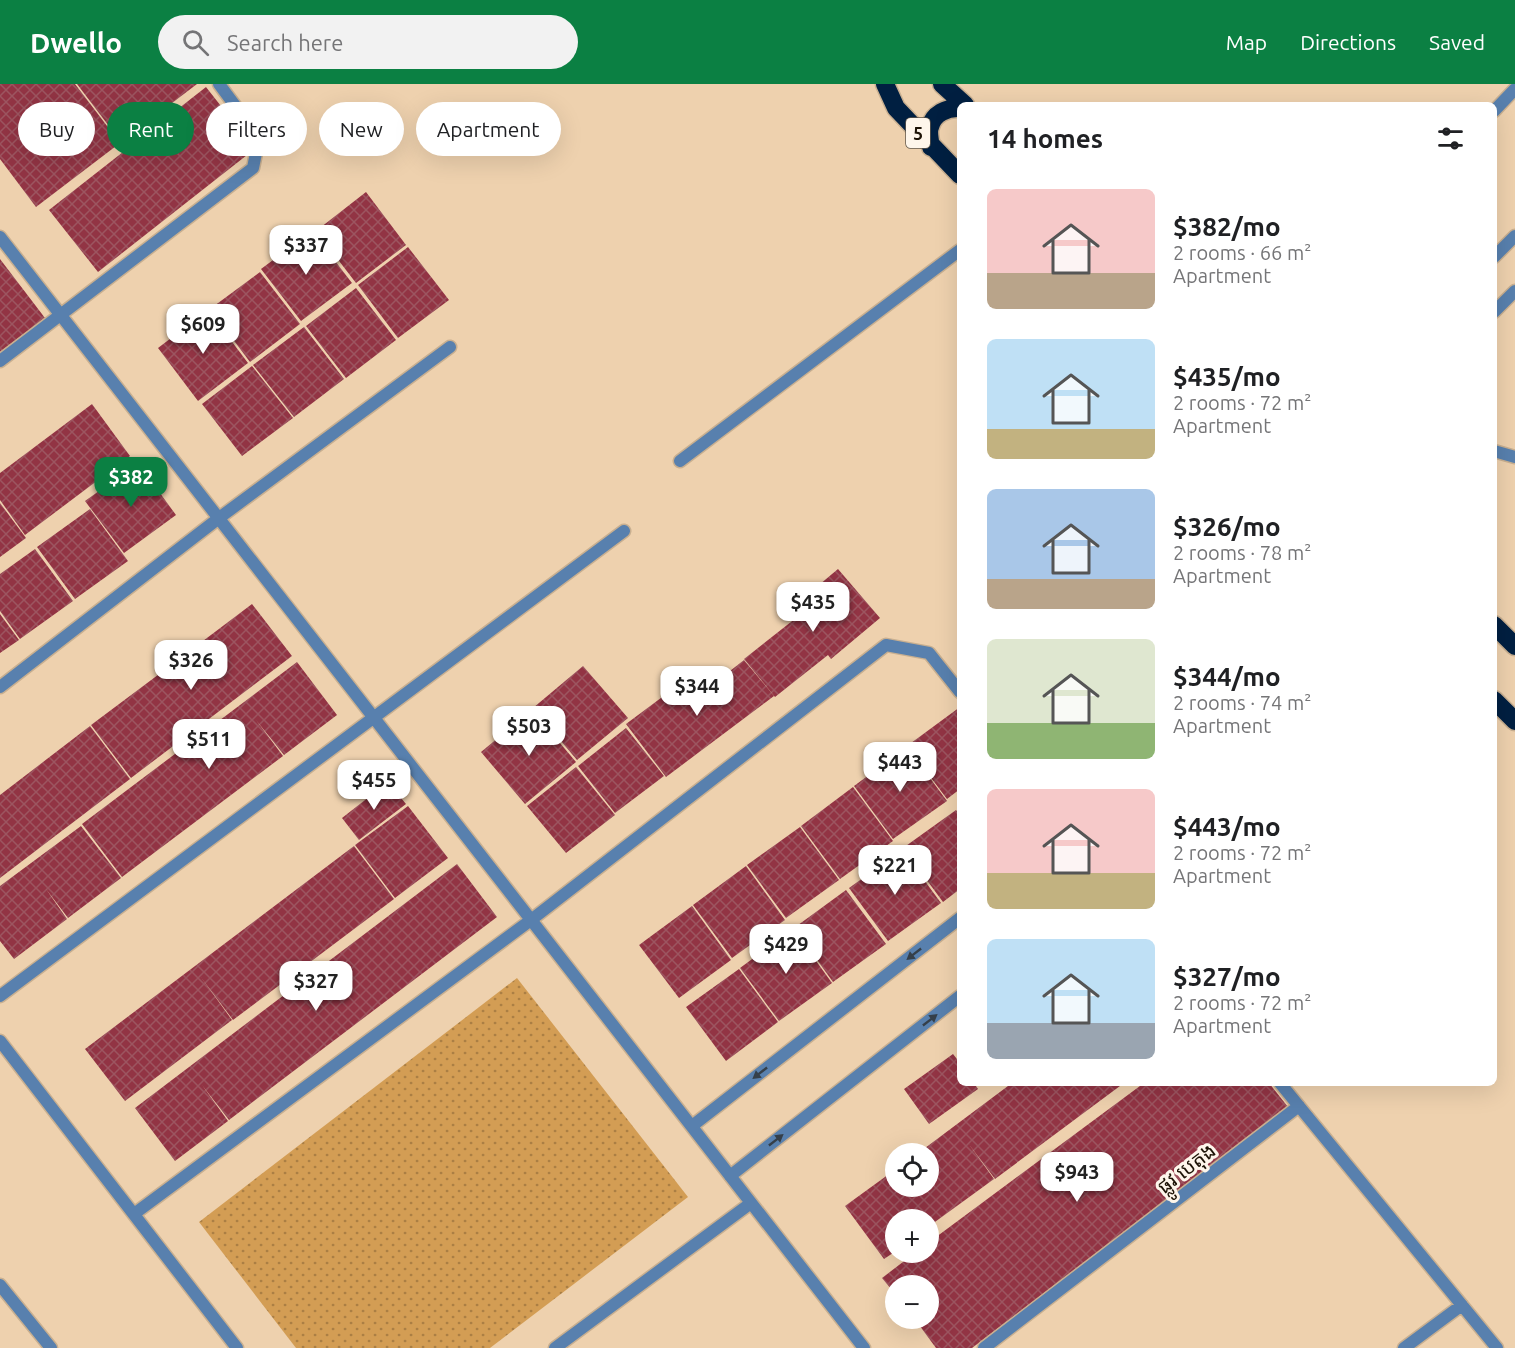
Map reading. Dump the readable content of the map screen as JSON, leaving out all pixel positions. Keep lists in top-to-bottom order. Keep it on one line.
{"streets":{"highway":["5"],"street":["ផ្លូវ បេតុង"]},"page":{"header":"Dwello","search":"Search here","nav":["Map","Directions","Saved"],"chip":["Buy","Rent","Filters","New","Apartment"],"heading":"14 homes","list":[{"name":"$382/mo","note":"2 rooms · 66 m² · Apartment"},{"name":"$435/mo","note":"2 rooms · 72 m² · Apartment"},{"name":"$326/mo","note":"2 rooms · 78 m² · Apartment"},{"name":"$344/mo","note":"2 rooms · 74 m² · Apartment"},{"name":"$443/mo","note":"2 rooms · 72 m² · Apartment"},{"name":"$327/mo","note":"2 rooms · 72 m² · Apartment"}],"price":["$337","$609","$382","$435","$326","$344","$503","$511","$443","$455","$221","$429","$327","$943"],"map_buttons":["+","−"]}}
